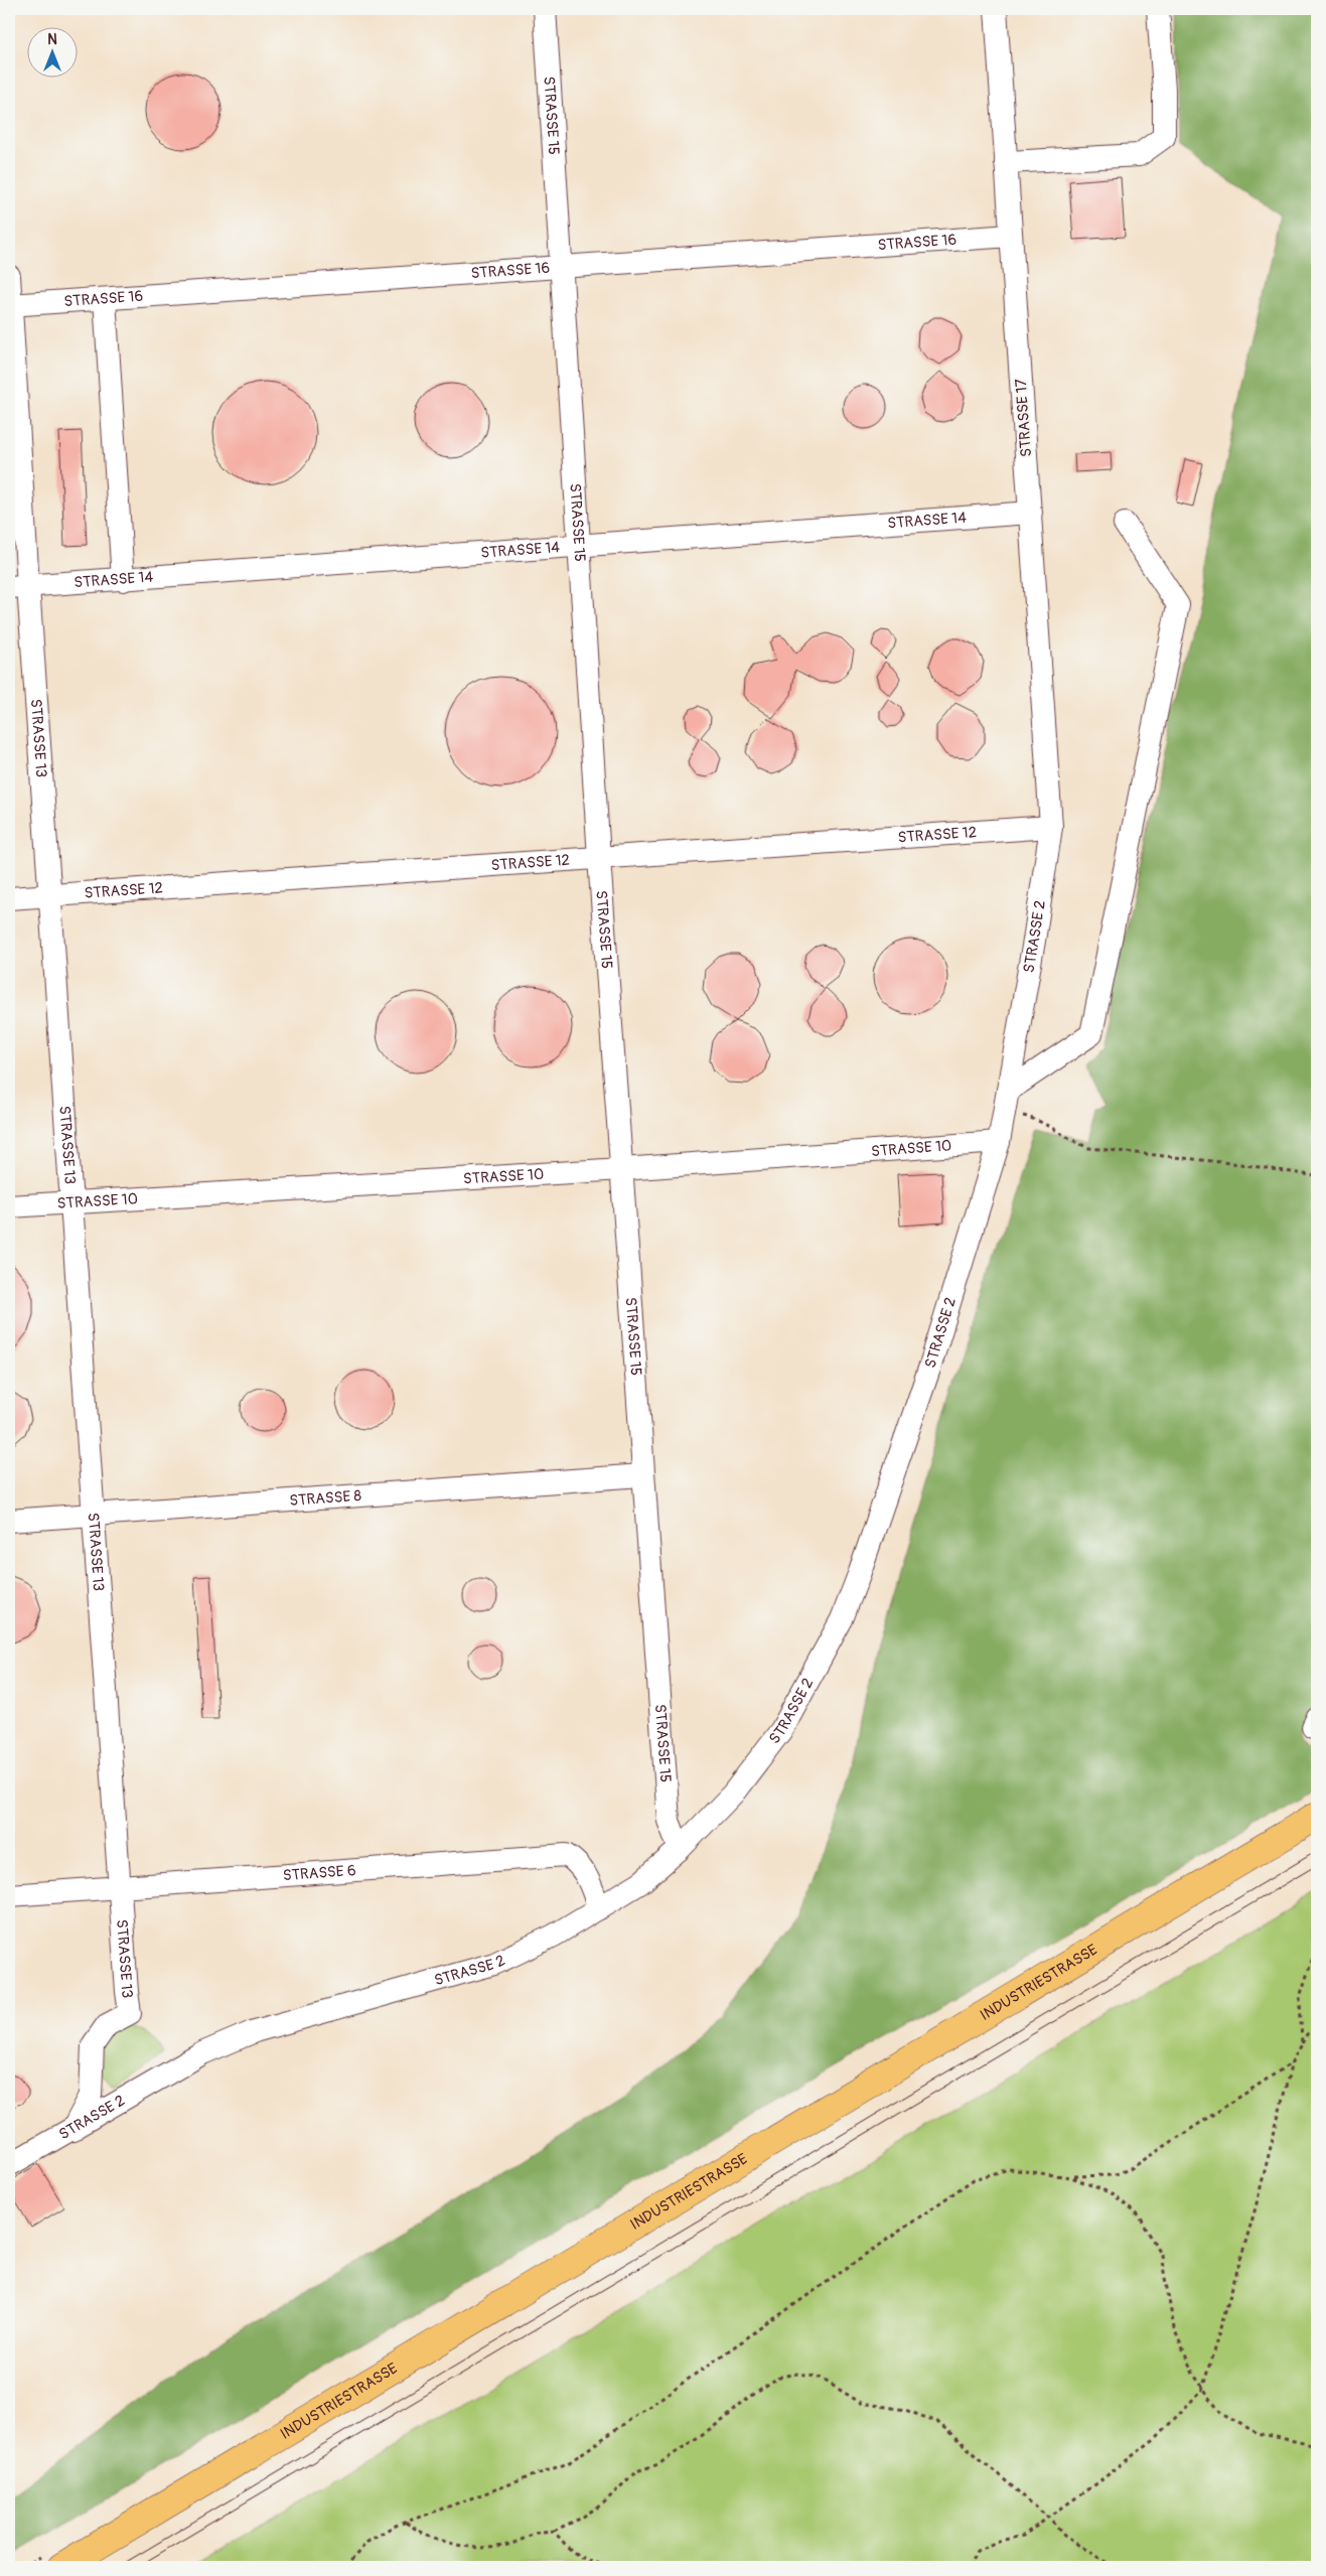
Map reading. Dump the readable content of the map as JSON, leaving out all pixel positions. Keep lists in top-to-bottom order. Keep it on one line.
{"streets":{"main road":["INDUSTRIESTRASSE"],"lane":["STRASSE 15","STRASSE 16","STRASSE 17","STRASSE 14","STRASSE 13","STRASSE 12","STRASSE 2","STRASSE 10","STRASSE 8","STRASSE 6"]},"crossings":[["STRASSE 15","STRASSE 16"],["STRASSE 15","STRASSE 14"],["STRASSE 15","STRASSE 12"],["STRASSE 15","STRASSE 2"],["STRASSE 15","STRASSE 10"],["STRASSE 15","STRASSE 8"],["STRASSE 16","STRASSE 17"],["STRASSE 16","STRASSE 13"],["STRASSE 17","STRASSE 14"],["STRASSE 17","STRASSE 12"],["STRASSE 17","STRASSE 2"],["STRASSE 14","STRASSE 13"],["STRASSE 13","STRASSE 12"],["STRASSE 13","STRASSE 2"],["STRASSE 13","STRASSE 10"],["STRASSE 13","STRASSE 8"],["STRASSE 13","STRASSE 6"],["STRASSE 12","STRASSE 2"],["STRASSE 2","STRASSE 10"],["STRASSE 2","STRASSE 6"]],"north":"top"}
